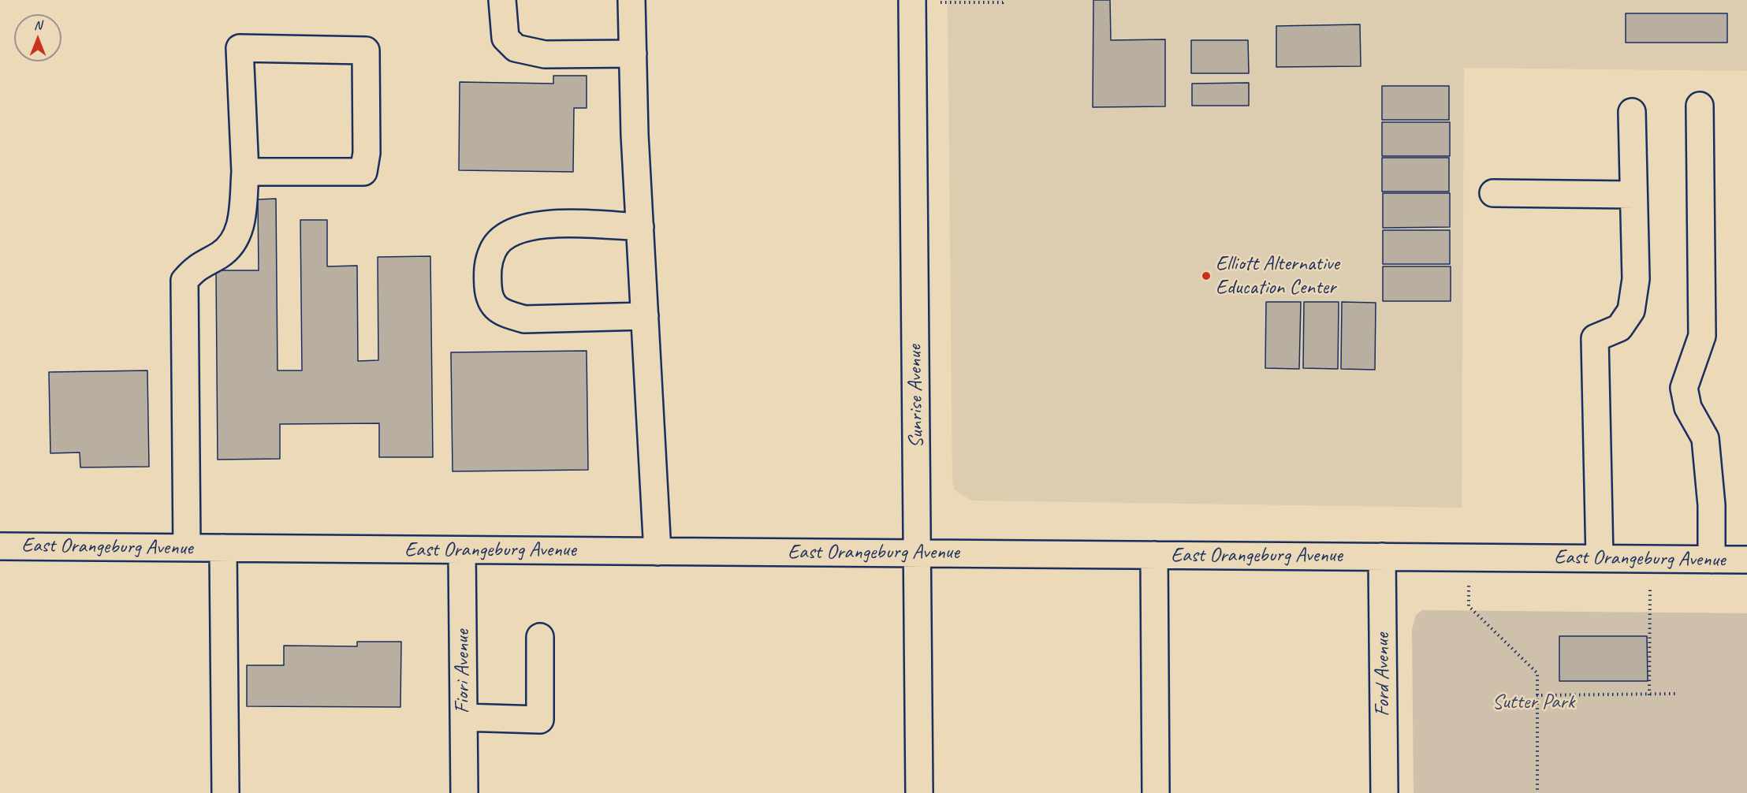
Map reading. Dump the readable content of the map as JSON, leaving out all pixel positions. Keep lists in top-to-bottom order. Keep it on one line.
{"streets":{"street":["Sunrise Avenue","East Orangeburg Avenue","Fiori Avenue","Ford Avenue"]},"crossings":[["Sunrise Avenue","East Orangeburg Avenue"],["East Orangeburg Avenue","Fiori Avenue"],["East Orangeburg Avenue","Ford Avenue"]],"parks":["Sutter Park"],"places":["Elliott Alternative Education Center"],"north":"top"}
